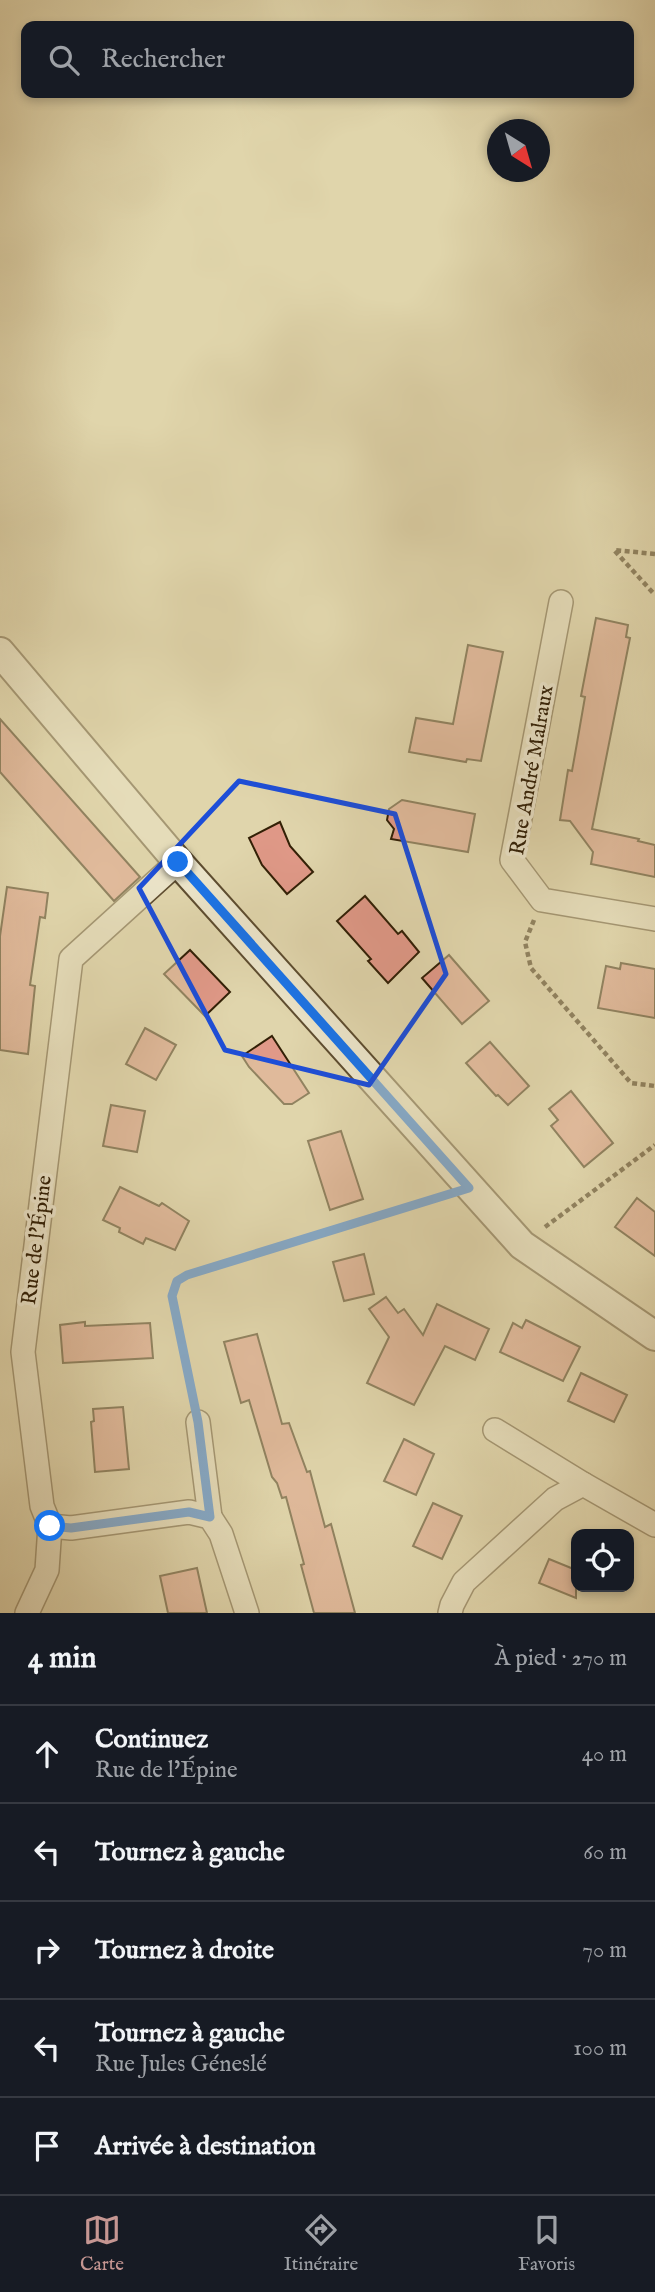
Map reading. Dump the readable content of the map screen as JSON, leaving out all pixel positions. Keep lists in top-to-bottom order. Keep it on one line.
{"streets":{"street":["Rue André Malraux","Rue de l'Épine"]},"north":"bottom right","page":{"search":"Rechercher","heading":["4 min","À pied · 270 m"],"list":[["Continuez","Rue de l'Épine","40 m"],["Tournez à gauche","60 m"],["Tournez à droite","70 m"],["Tournez à gauche","Rue Jules Géneslé","100 m"],"Arrivée à destination"],"nav":["Carte","Itinéraire","Favoris"]}}
